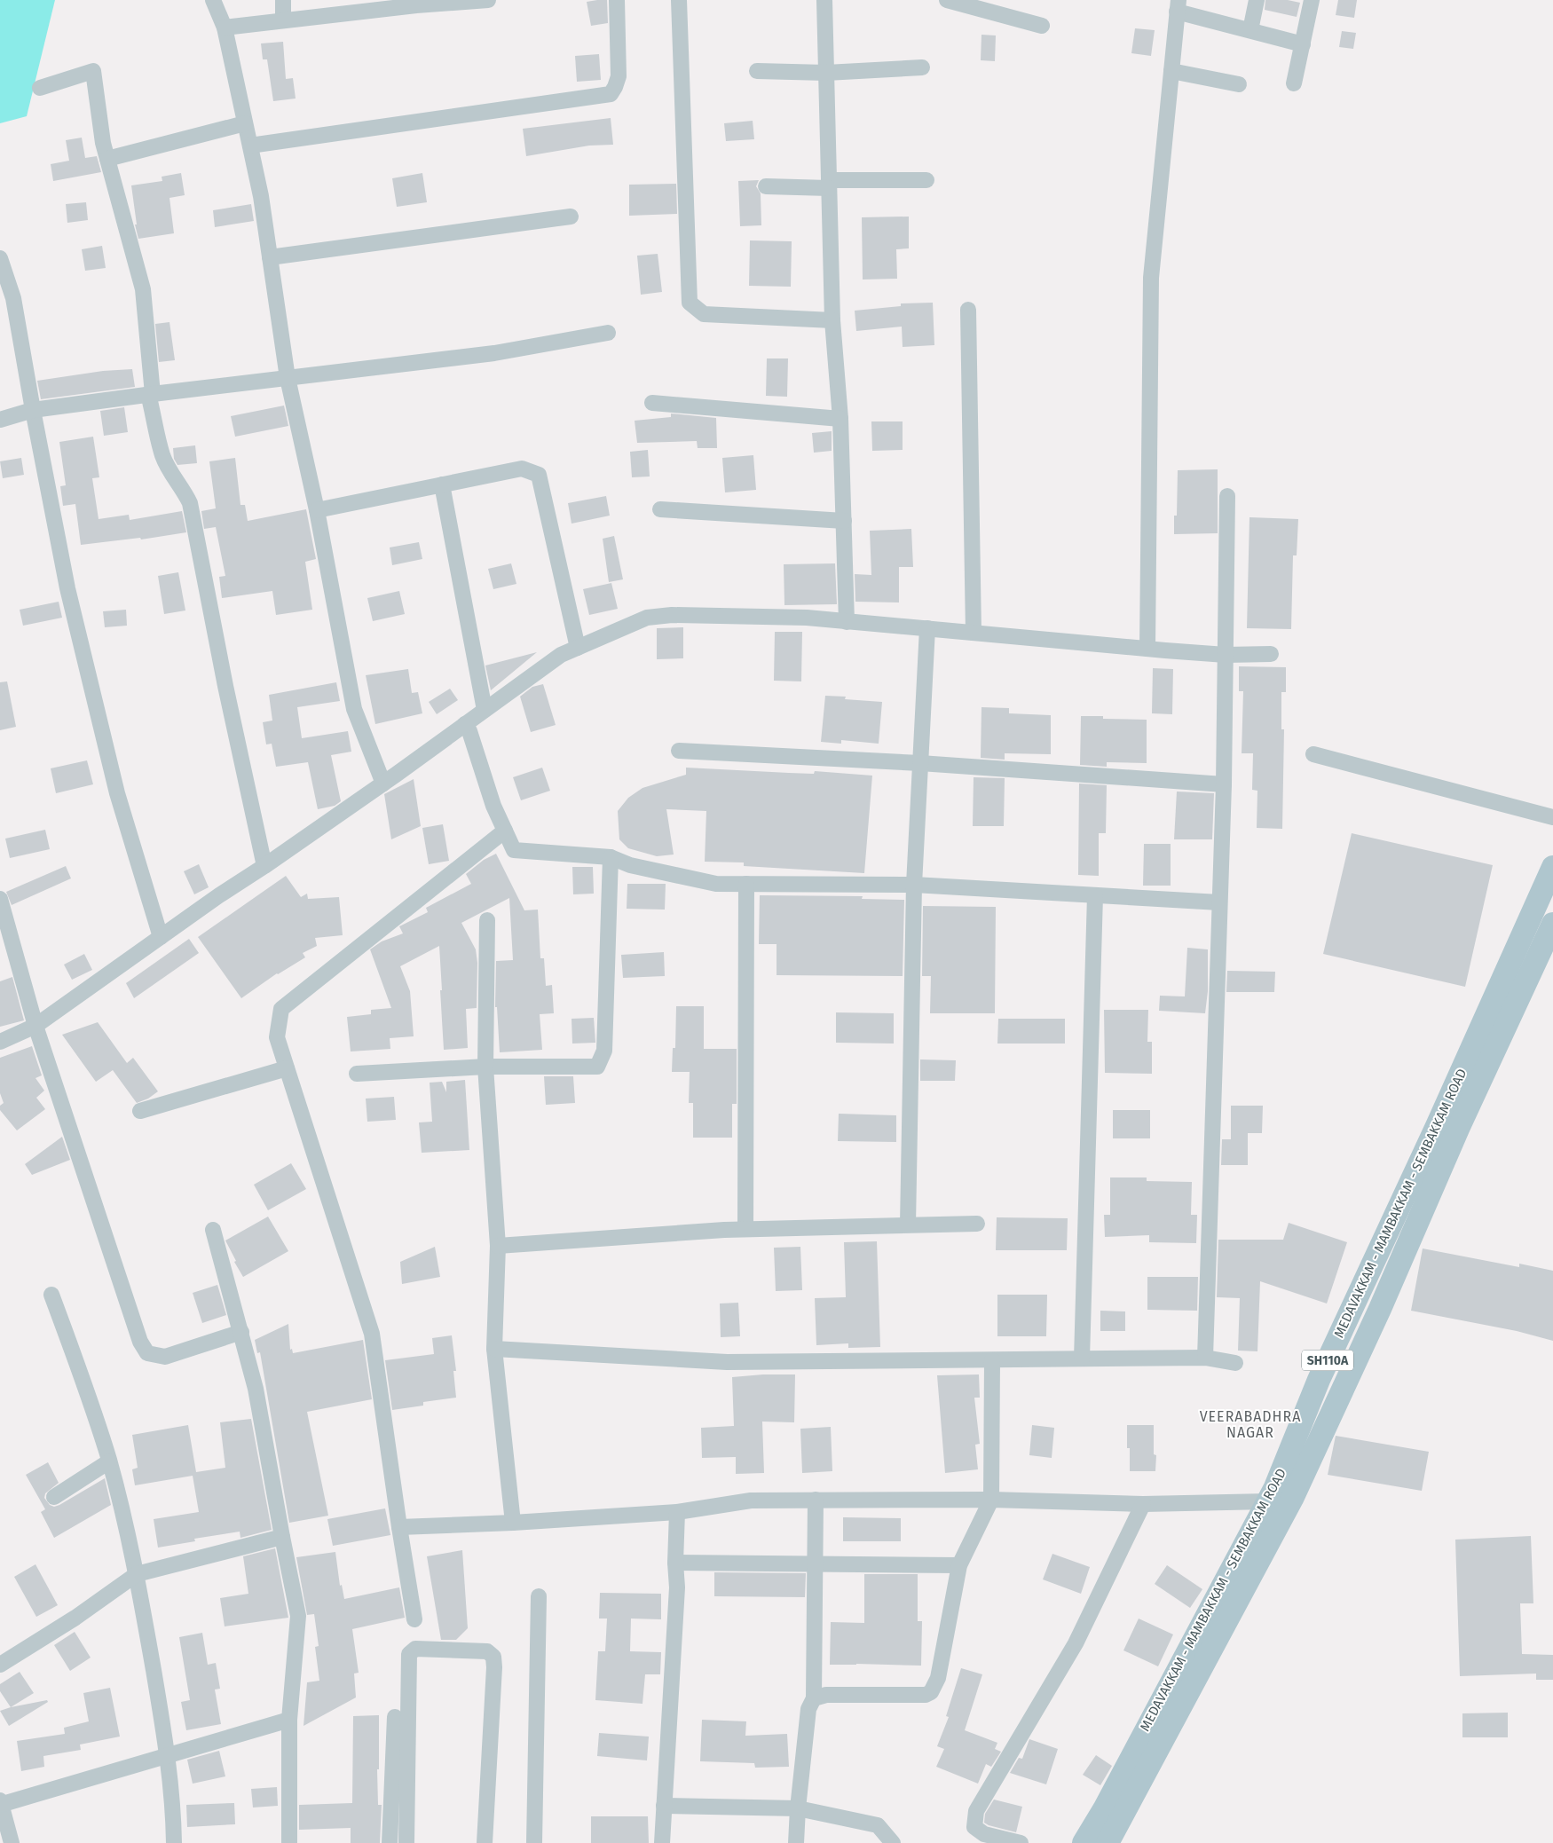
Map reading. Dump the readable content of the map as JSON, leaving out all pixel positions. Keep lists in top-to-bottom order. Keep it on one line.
{"streets":{"main road":["MEDAVAKKAM - MAMBAKKAM - SEMBAKKAM ROAD","SH110A"]},"districts":["VEERABADHRA NAGAR"]}
